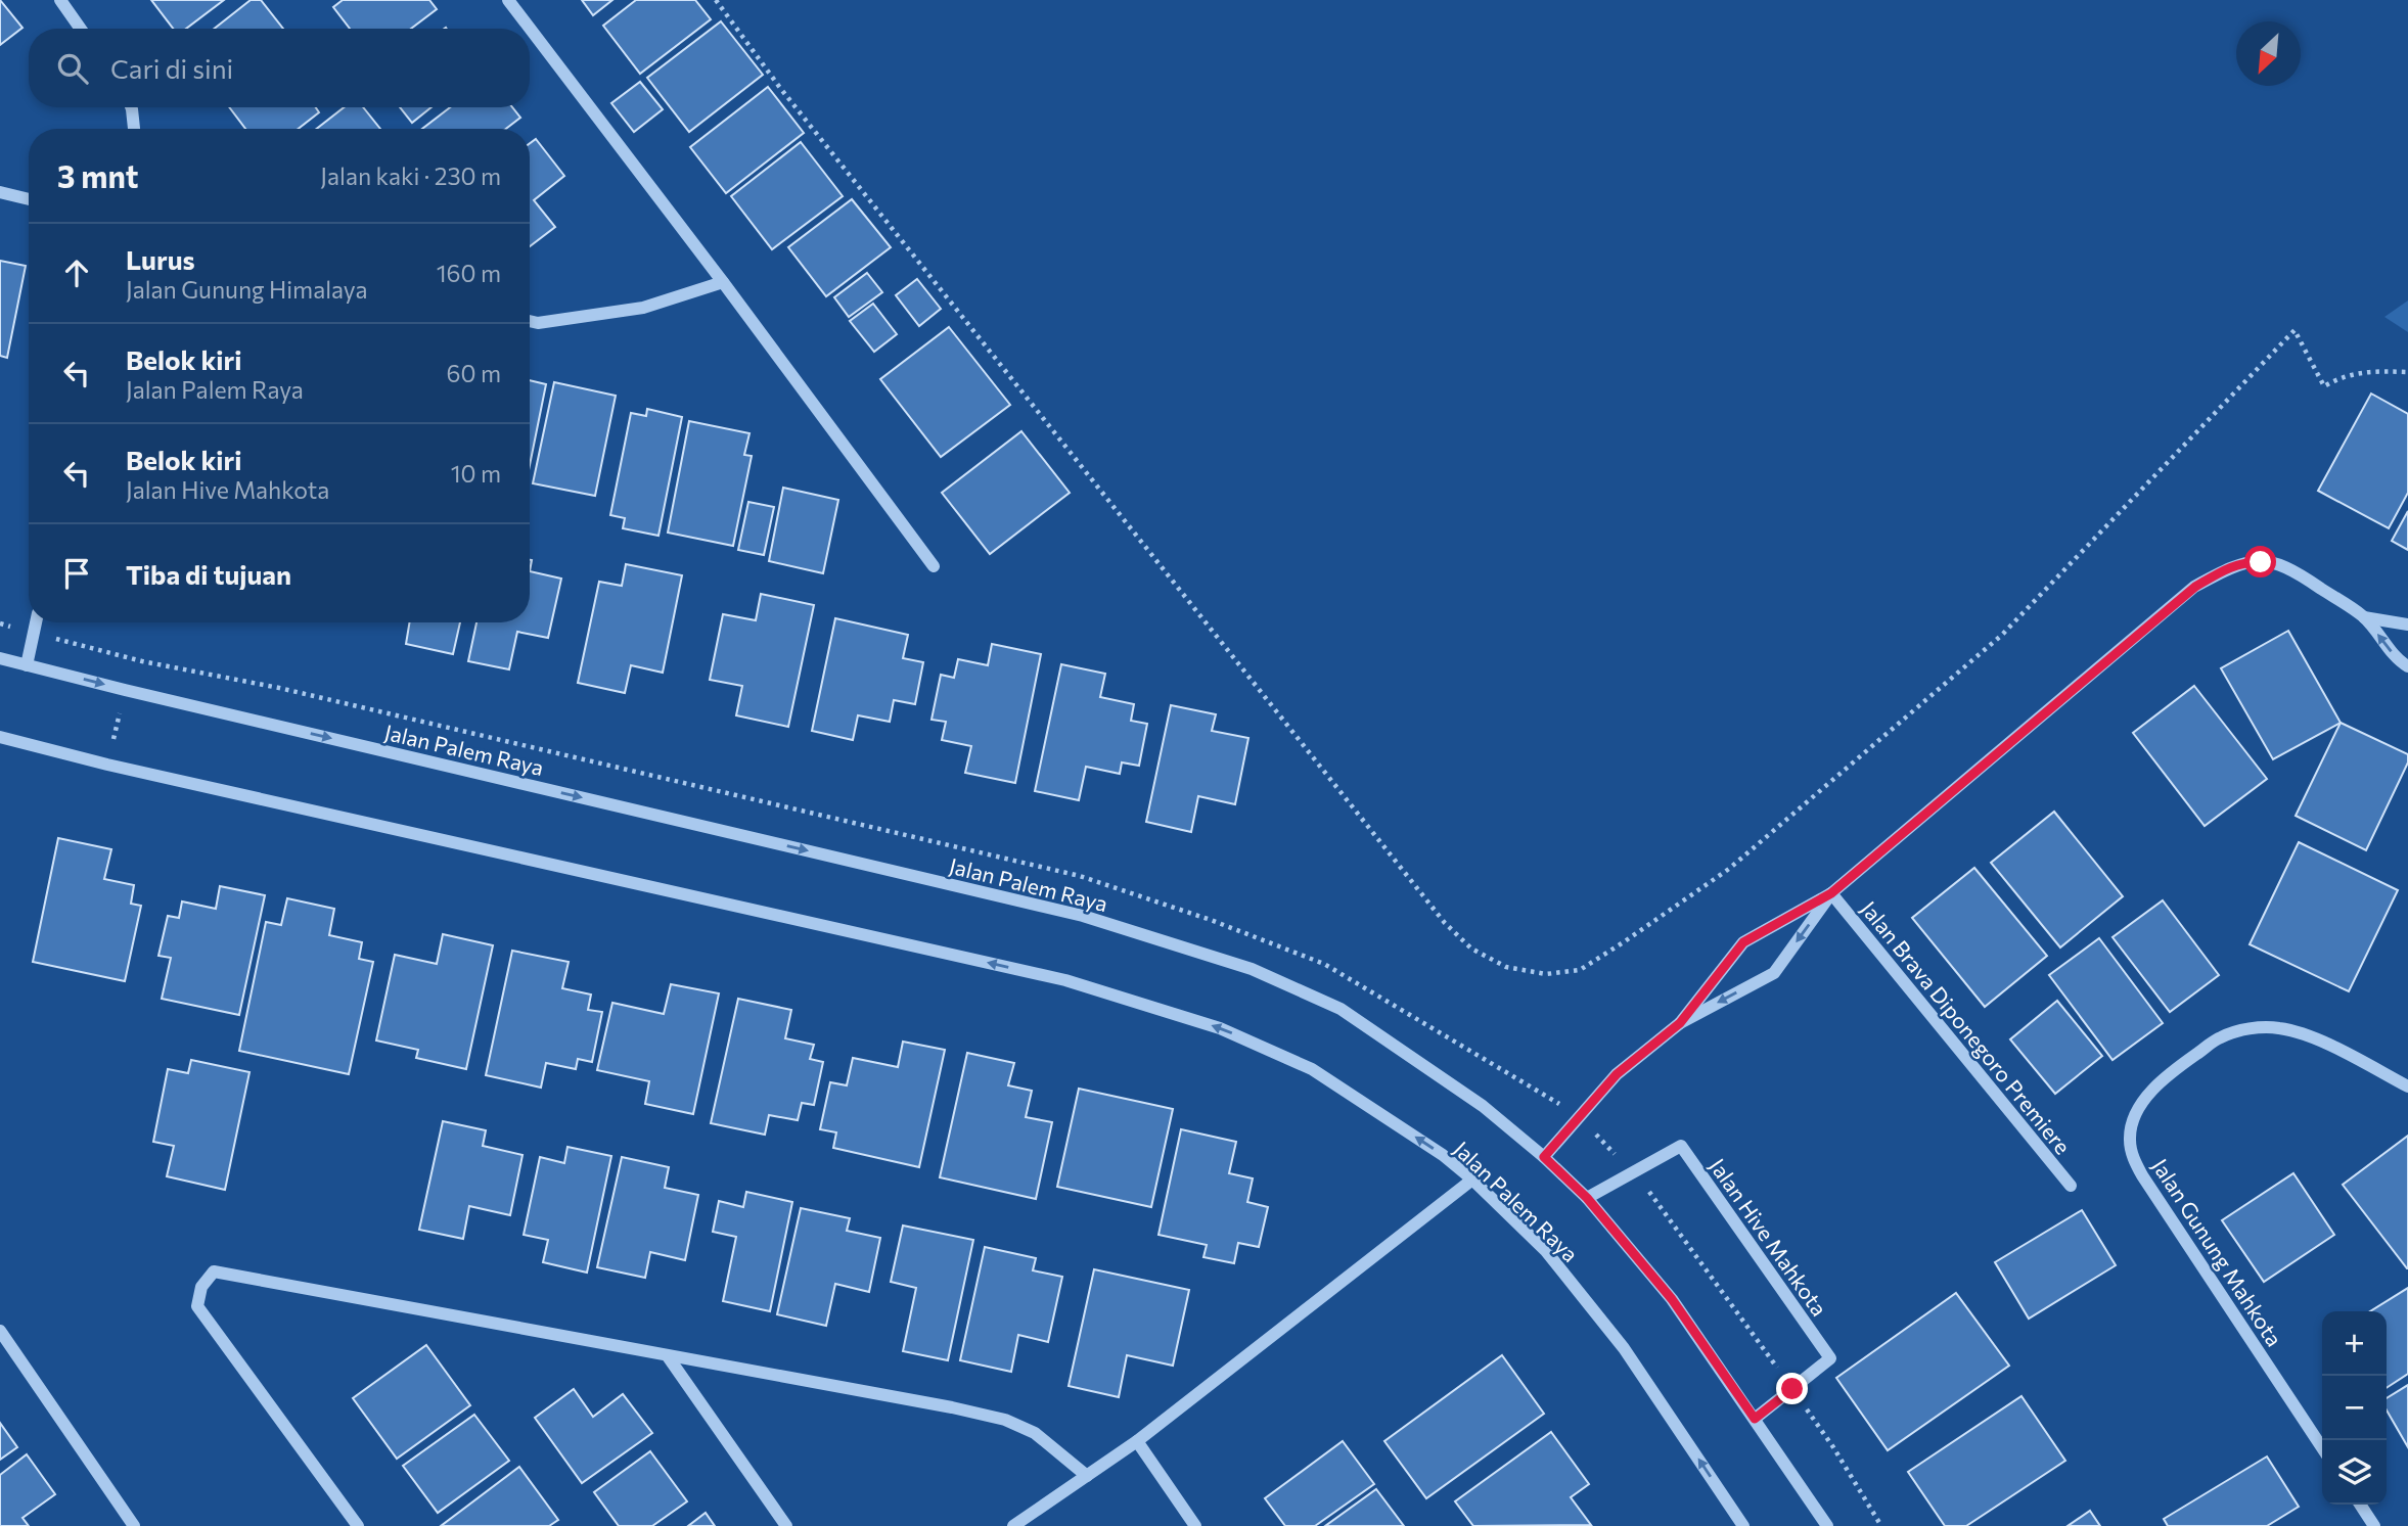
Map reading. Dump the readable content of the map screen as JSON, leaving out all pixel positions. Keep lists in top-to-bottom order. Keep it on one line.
{"streets":{"street":["Jalan Palem Raya","Jalan Brava Diponegoro Premiere","Jalan Hive Mahkota","Jalan Gunung Mahkota"]},"crossings":[["Jalan Palem Raya","Jalan Hive Mahkota"]],"north":"bottom left","page":{"search":"Cari di sini","heading":["3 mnt","Jalan kaki · 230 m"],"list":[["Lurus","Jalan Gunung Himalaya","160 m"],["Belok kiri","Jalan Palem Raya","60 m"],["Belok kiri","Jalan Hive Mahkota","10 m"],"Tiba di tujuan"],"map_buttons":["+","−"]}}
